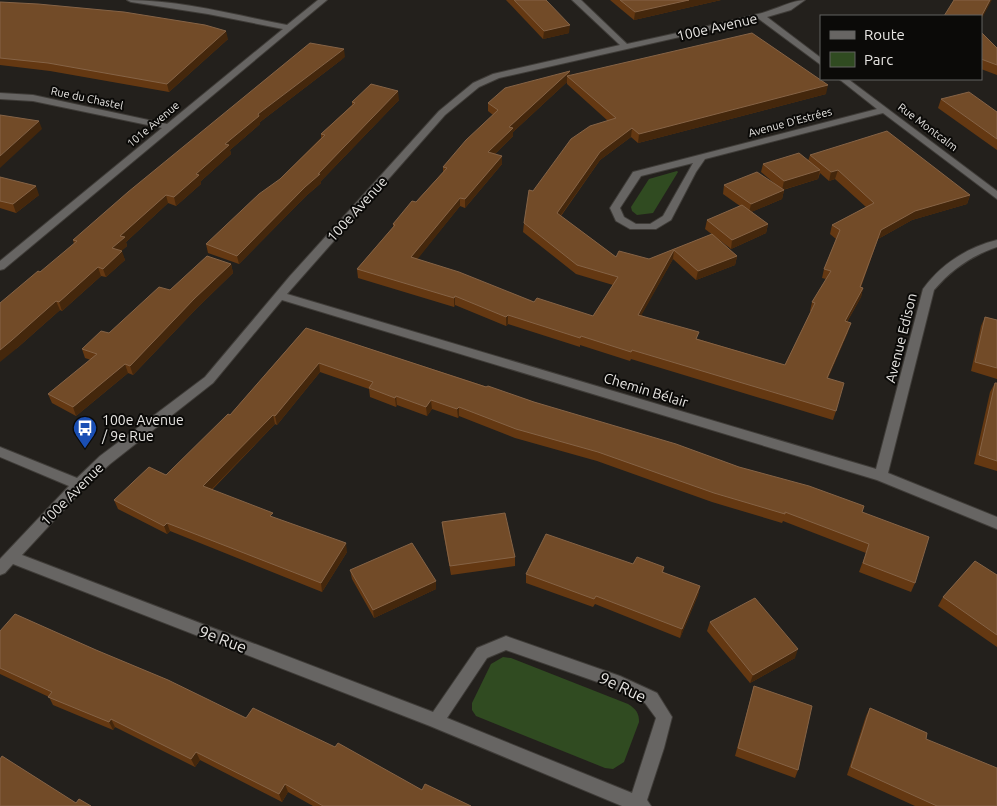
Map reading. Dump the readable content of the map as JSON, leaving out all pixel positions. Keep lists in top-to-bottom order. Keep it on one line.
{"streets":{"street":["100e Avenue","Rue du Chastel","Avenue D'Estrées","101e Avenue","Rue Montcalm","Avenue Edison","Chemin Bélair","9e Rue"]},"crossings":[["100e Avenue","Chemin Bélair"],["100e Avenue","9e Rue"],["Rue du Chastel","101e Avenue"],["Avenue D'Estrées","Rue Montcalm"],["Avenue Edison","Chemin Bélair"]],"places":{"bus stop":["100e Avenue / 9e Rue"]},"legend":["Route","Parc"]}
